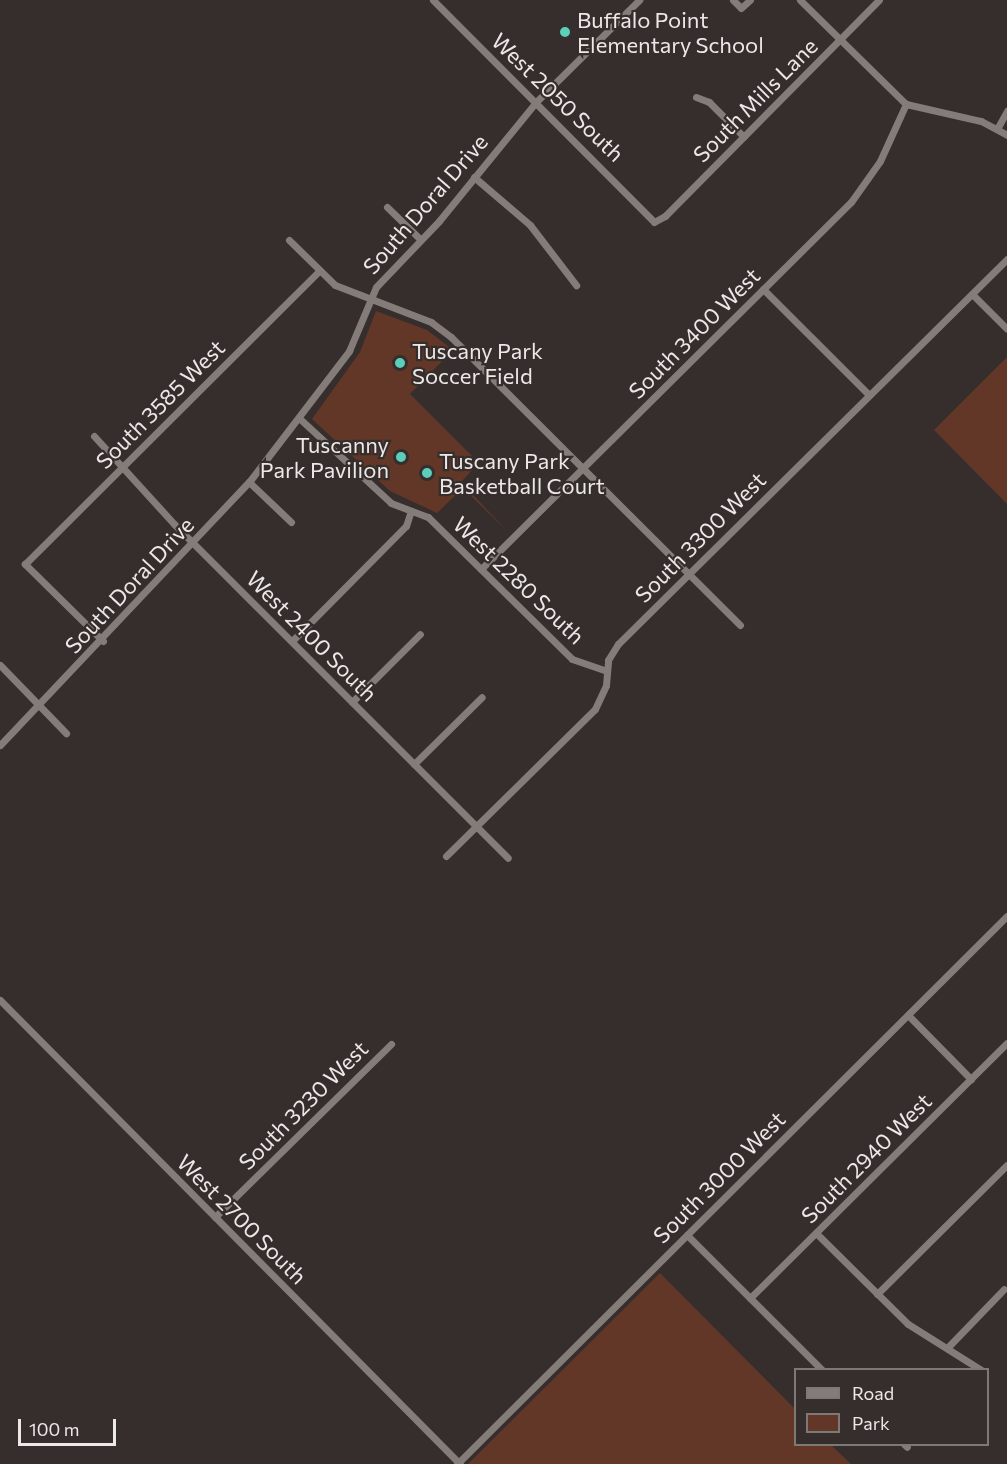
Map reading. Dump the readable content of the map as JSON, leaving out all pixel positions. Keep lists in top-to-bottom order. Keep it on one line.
{"streets":{"street":["West 2050 South","South Mills Lane","South Doral Drive","South 3400 West","South 3585 West","South 3300 West","West 2280 South","West 2400 South","South 3230 West","South 2940 West","South 3000 West","West 2700 South"]},"crossings":[["West 2050 South","South Mills Lane"],["West 2050 South","South Doral Drive"],["South Doral Drive","South 3585 West"],["South Doral Drive","West 2280 South"],["South Doral Drive","West 2400 South"],["South 3400 West","West 2280 South"],["South 3585 West","West 2400 South"],["South 3300 West","West 2280 South"],["South 3300 West","West 2400 South"],["South 3230 West","West 2700 South"],["South 3000 West","West 2700 South"]],"places":["Buffalo Point Elementary School","Tuscany Park Soccer Field","Tuscanny Park Pavilion","Tuscany Park Basketball Court"],"legend":["Road","Park"],"scale_bar":"100 m"}
